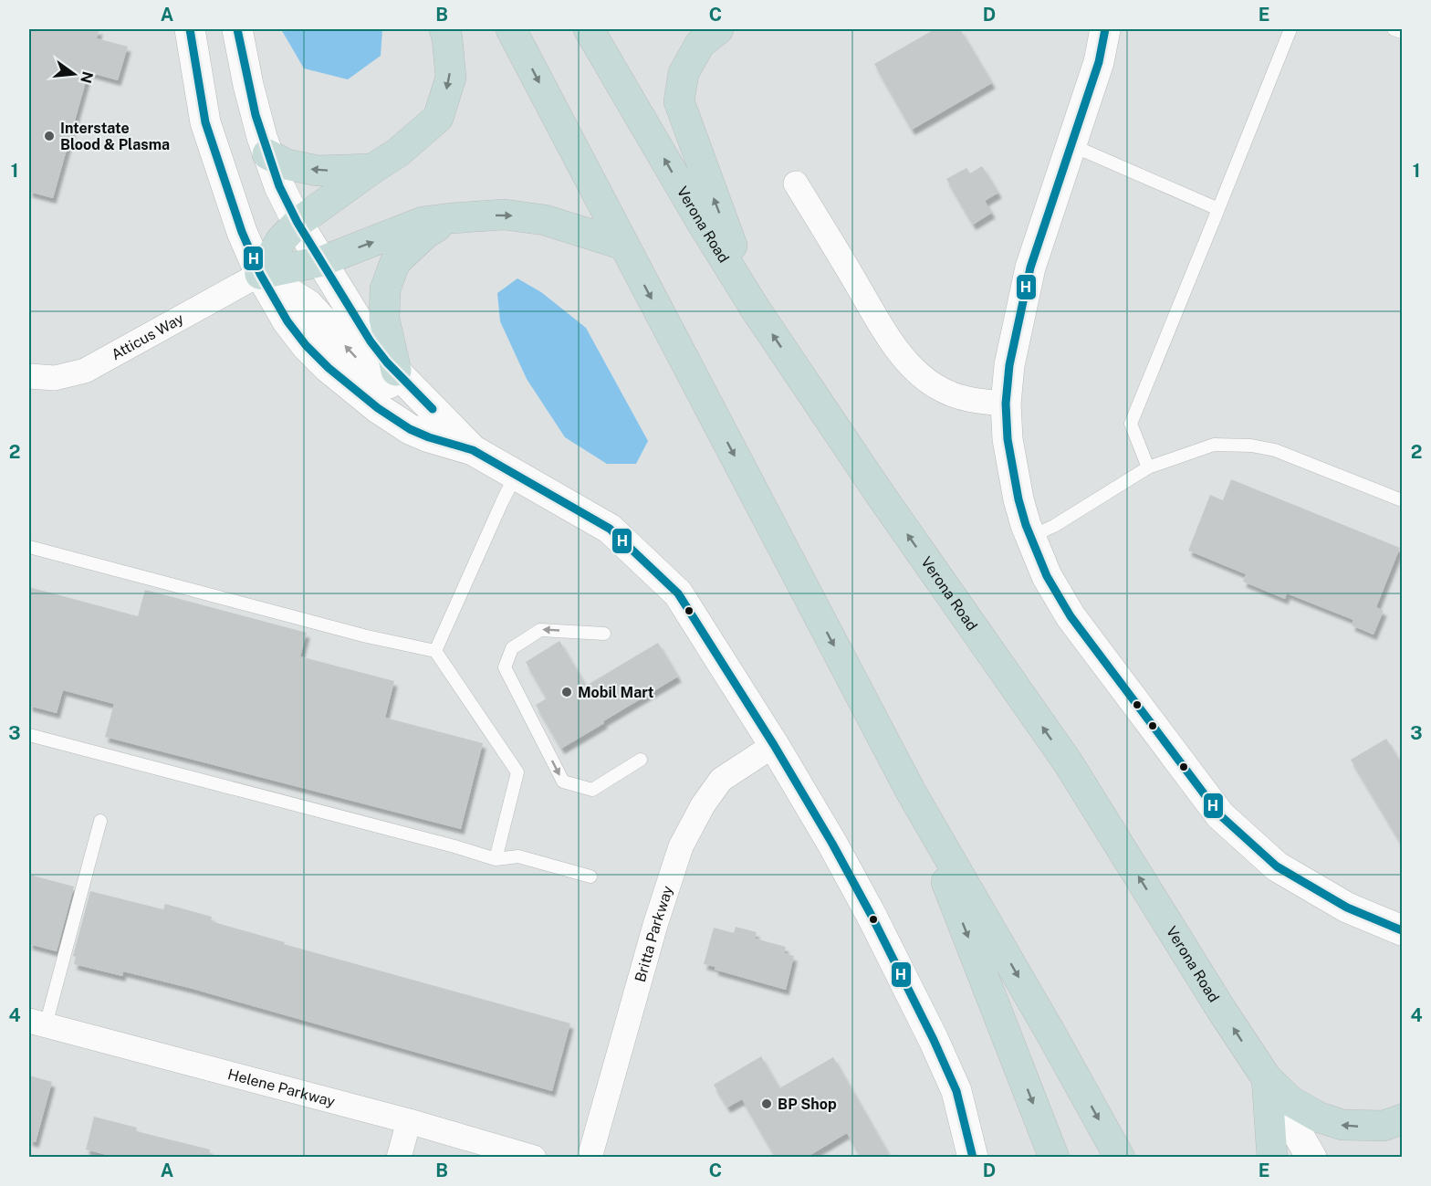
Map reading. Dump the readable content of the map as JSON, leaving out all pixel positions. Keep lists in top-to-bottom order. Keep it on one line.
{"streets":{"highway":["Verona Road"],"street":["Atticus Way","Britta Parkway","Helene Parkway"]},"places":["Interstate Blood & Plasma","Mobil Mart","BP Shop"],"lines":["transit line H"],"north":"right","grid":{"columns":["A","B","C","D","E"],"rows":["1","2","3","4"]}}
